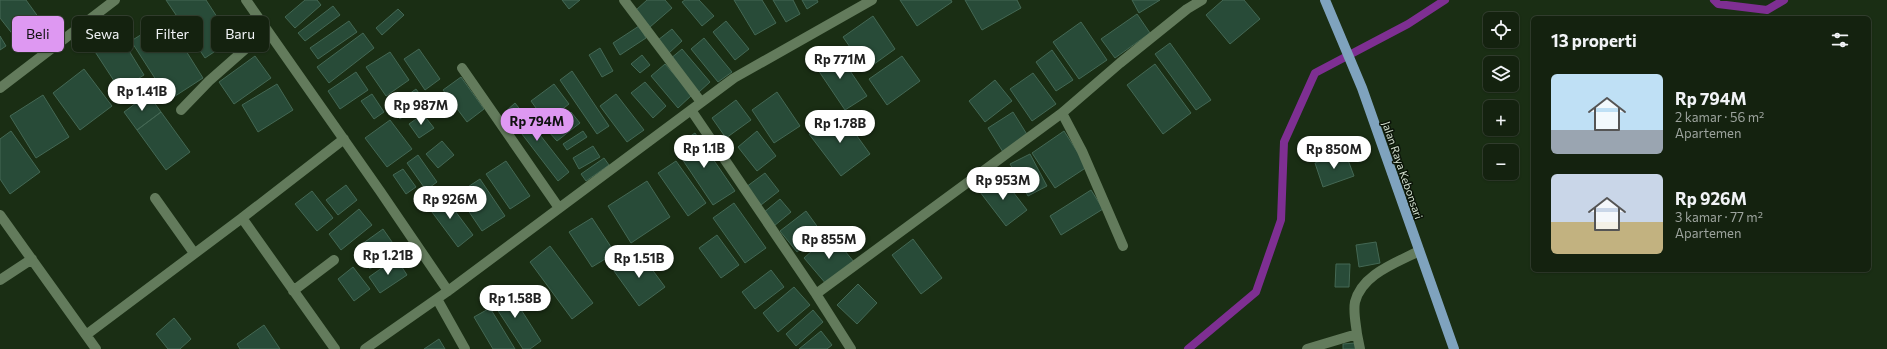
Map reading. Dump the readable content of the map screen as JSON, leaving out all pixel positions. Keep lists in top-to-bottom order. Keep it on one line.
{"streets":{"main road":["Jalan Raya Kebonsari"]},"page":{"map_buttons":["+","−"],"chip":["Beli","Sewa","Filter","Baru"],"heading":"13 properti","price":["Rp 771M","Rp 1.41B","Rp 987M","Rp 794M","Rp 1.78B","Rp 1.1B","Rp 850M","Rp 953M","Rp 926M","Rp 855M","Rp 1.21B","Rp 1.51B","Rp 1.58B"],"list":[{"name":"Rp 794M","note":"2 kamar · 56 m² · Apartemen"},{"name":"Rp 926M","note":"3 kamar · 77 m² · Apartemen"}]}}
